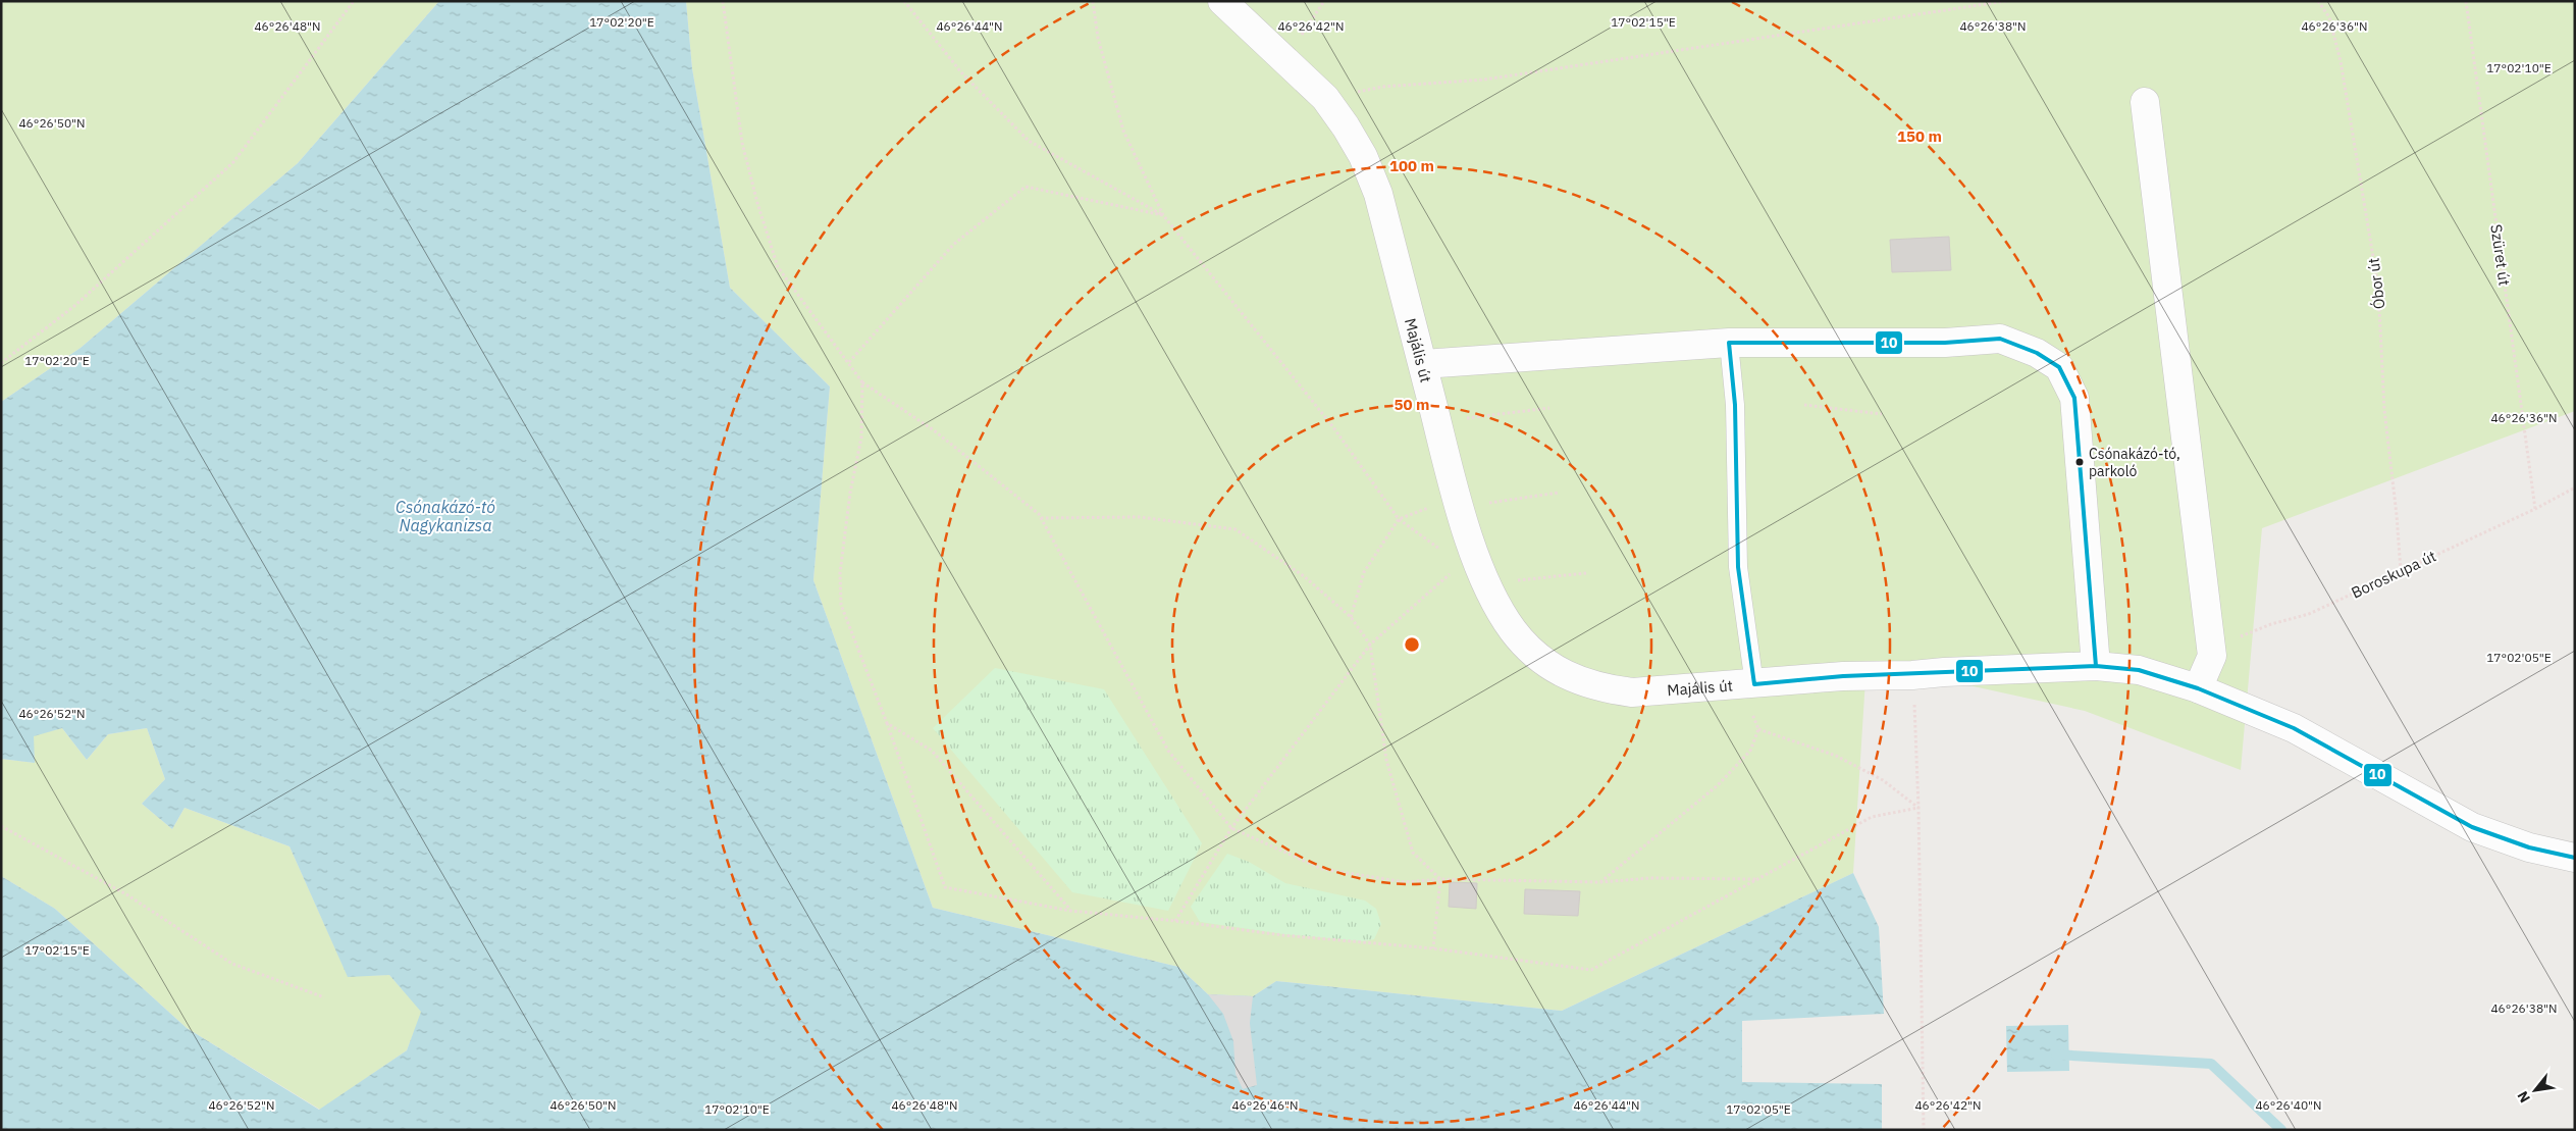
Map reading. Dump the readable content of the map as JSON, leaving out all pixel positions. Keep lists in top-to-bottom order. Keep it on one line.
{"streets":{"street":["Majális út"],"path":["Szüret út","Óbor út","Boroskupa út"]},"crossings":[["Szüret út","Boroskupa út"],["Óbor út","Boroskupa út"]],"water":["Csónakázó-tó Nagykanizsa"],"places":["Csónakázó-tó, parkoló"],"lines":["transit line 10"],"north":"bottom left","coordinates":["17°02'20\"E","17°02'15\"E","46°26'48\"N","46°26'44\"N","46°26'42\"N","46°26'38\"N","46°26'36\"N","17°02'10\"E","46°26'50\"N","17°02'05\"E","46°26'52\"N","46°26'46\"N","46°26'40\"N"],"rings":["150 m","100 m","50 m"]}
